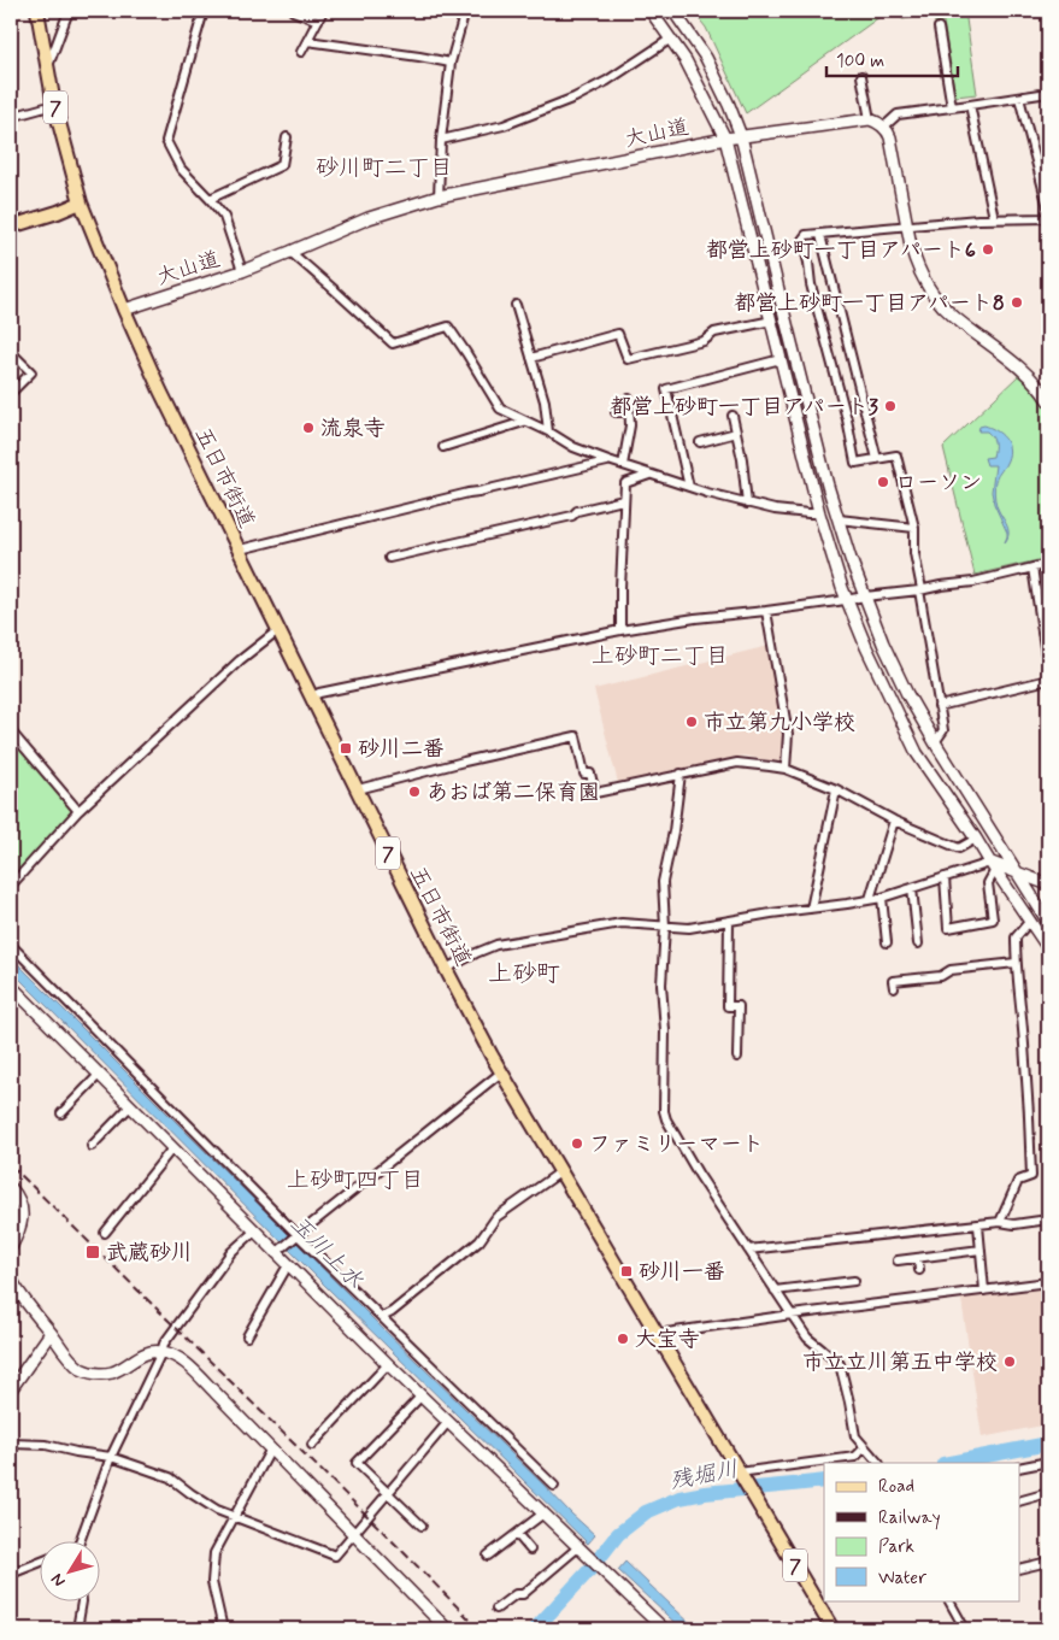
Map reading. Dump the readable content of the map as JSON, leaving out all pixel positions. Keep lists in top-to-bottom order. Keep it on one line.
{"streets":{"main road":["7","五日市街道"],"street":["大山道"]},"crossings":[["大山道","五日市街道"]],"districts":["砂川町二丁目","上砂町二丁目","上砂町","上砂町四丁目"],"water":["玉川上水","残堀川"],"places":{"other":["都営上砂町一丁目アパート6","都営上砂町一丁目アパート8","都営上砂町一丁目アパート3","流泉寺","ローソン","市立第九小学校","あおば第二保育園","ファミリーマート","大宝寺","市立立川第五中学校"],"transit":["砂川二番","武蔵砂川","砂川一番"]},"legend":["Road","Railway","Park","Water"],"scale_bar":"100 m","north":"bottom left"}
